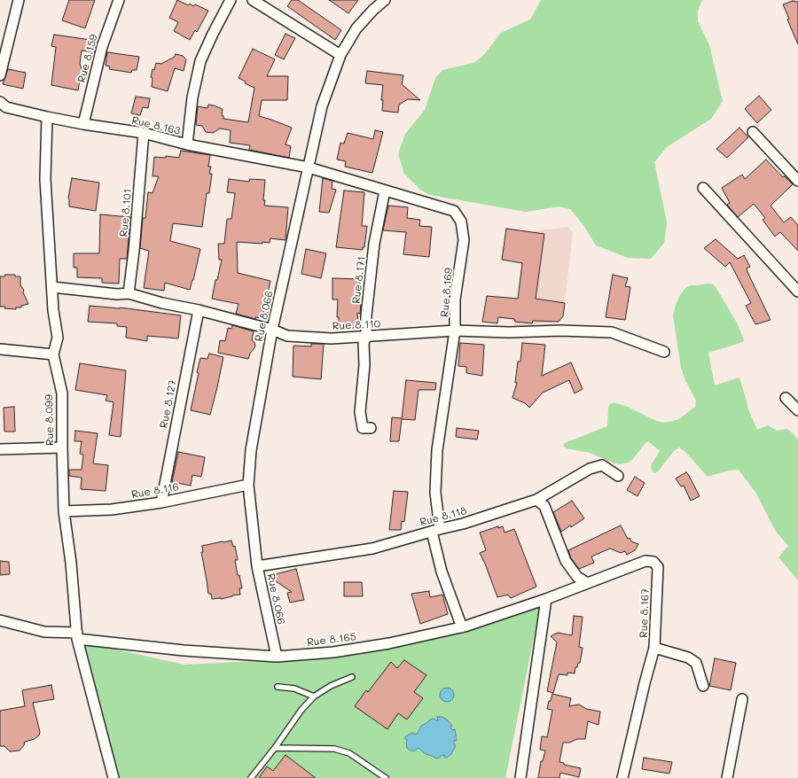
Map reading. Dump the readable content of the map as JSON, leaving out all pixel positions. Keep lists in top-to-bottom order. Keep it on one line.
{"streets":{"street":["Rue 8.159","Rue 8.163","Rue 8.101","Rue 8.171","Rue 8.169","Rue 8.066","Rue 8.110","Rue 8.127","Rue 8.099","Rue 8.116","Rue 8.118","Rue 8.167","Rue 8.165"]},"crossings":[["Rue 8.159","Rue 8.163"],["Rue 8.163","Rue 8.101"],["Rue 8.163","Rue 8.169"],["Rue 8.163","Rue 8.066"],["Rue 8.163","Rue 8.099"],["Rue 8.101","Rue 8.110"],["Rue 8.171","Rue 8.169"],["Rue 8.171","Rue 8.110"],["Rue 8.169","Rue 8.066"],["Rue 8.169","Rue 8.110"],["Rue 8.169","Rue 8.118"],["Rue 8.169","Rue 8.165"],["Rue 8.066","Rue 8.110"],["Rue 8.066","Rue 8.116"],["Rue 8.066","Rue 8.118"],["Rue 8.066","Rue 8.165"],["Rue 8.110","Rue 8.127"],["Rue 8.110","Rue 8.099"],["Rue 8.127","Rue 8.116"],["Rue 8.099","Rue 8.116"],["Rue 8.099","Rue 8.165"],["Rue 8.167","Rue 8.165"]]}
